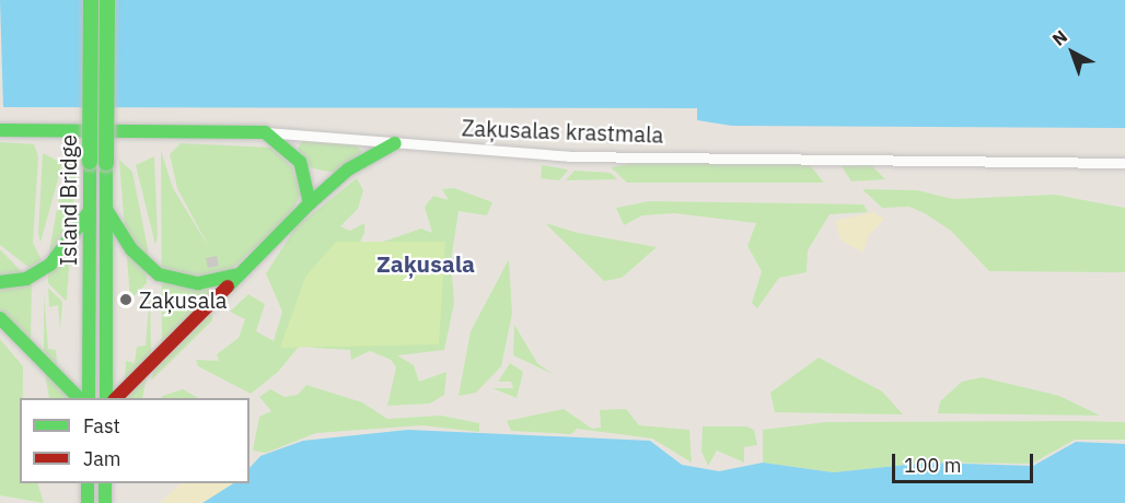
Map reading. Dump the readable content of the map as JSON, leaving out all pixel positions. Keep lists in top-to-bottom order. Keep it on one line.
{"streets":{"main road":["Zaķusalas krastmala","Island Bridge"]},"districts":["Zaķusala"],"places":["Zaķusala"],"legend":["Fast","Jam"],"scale_bar":"100 m","north":"top left"}
